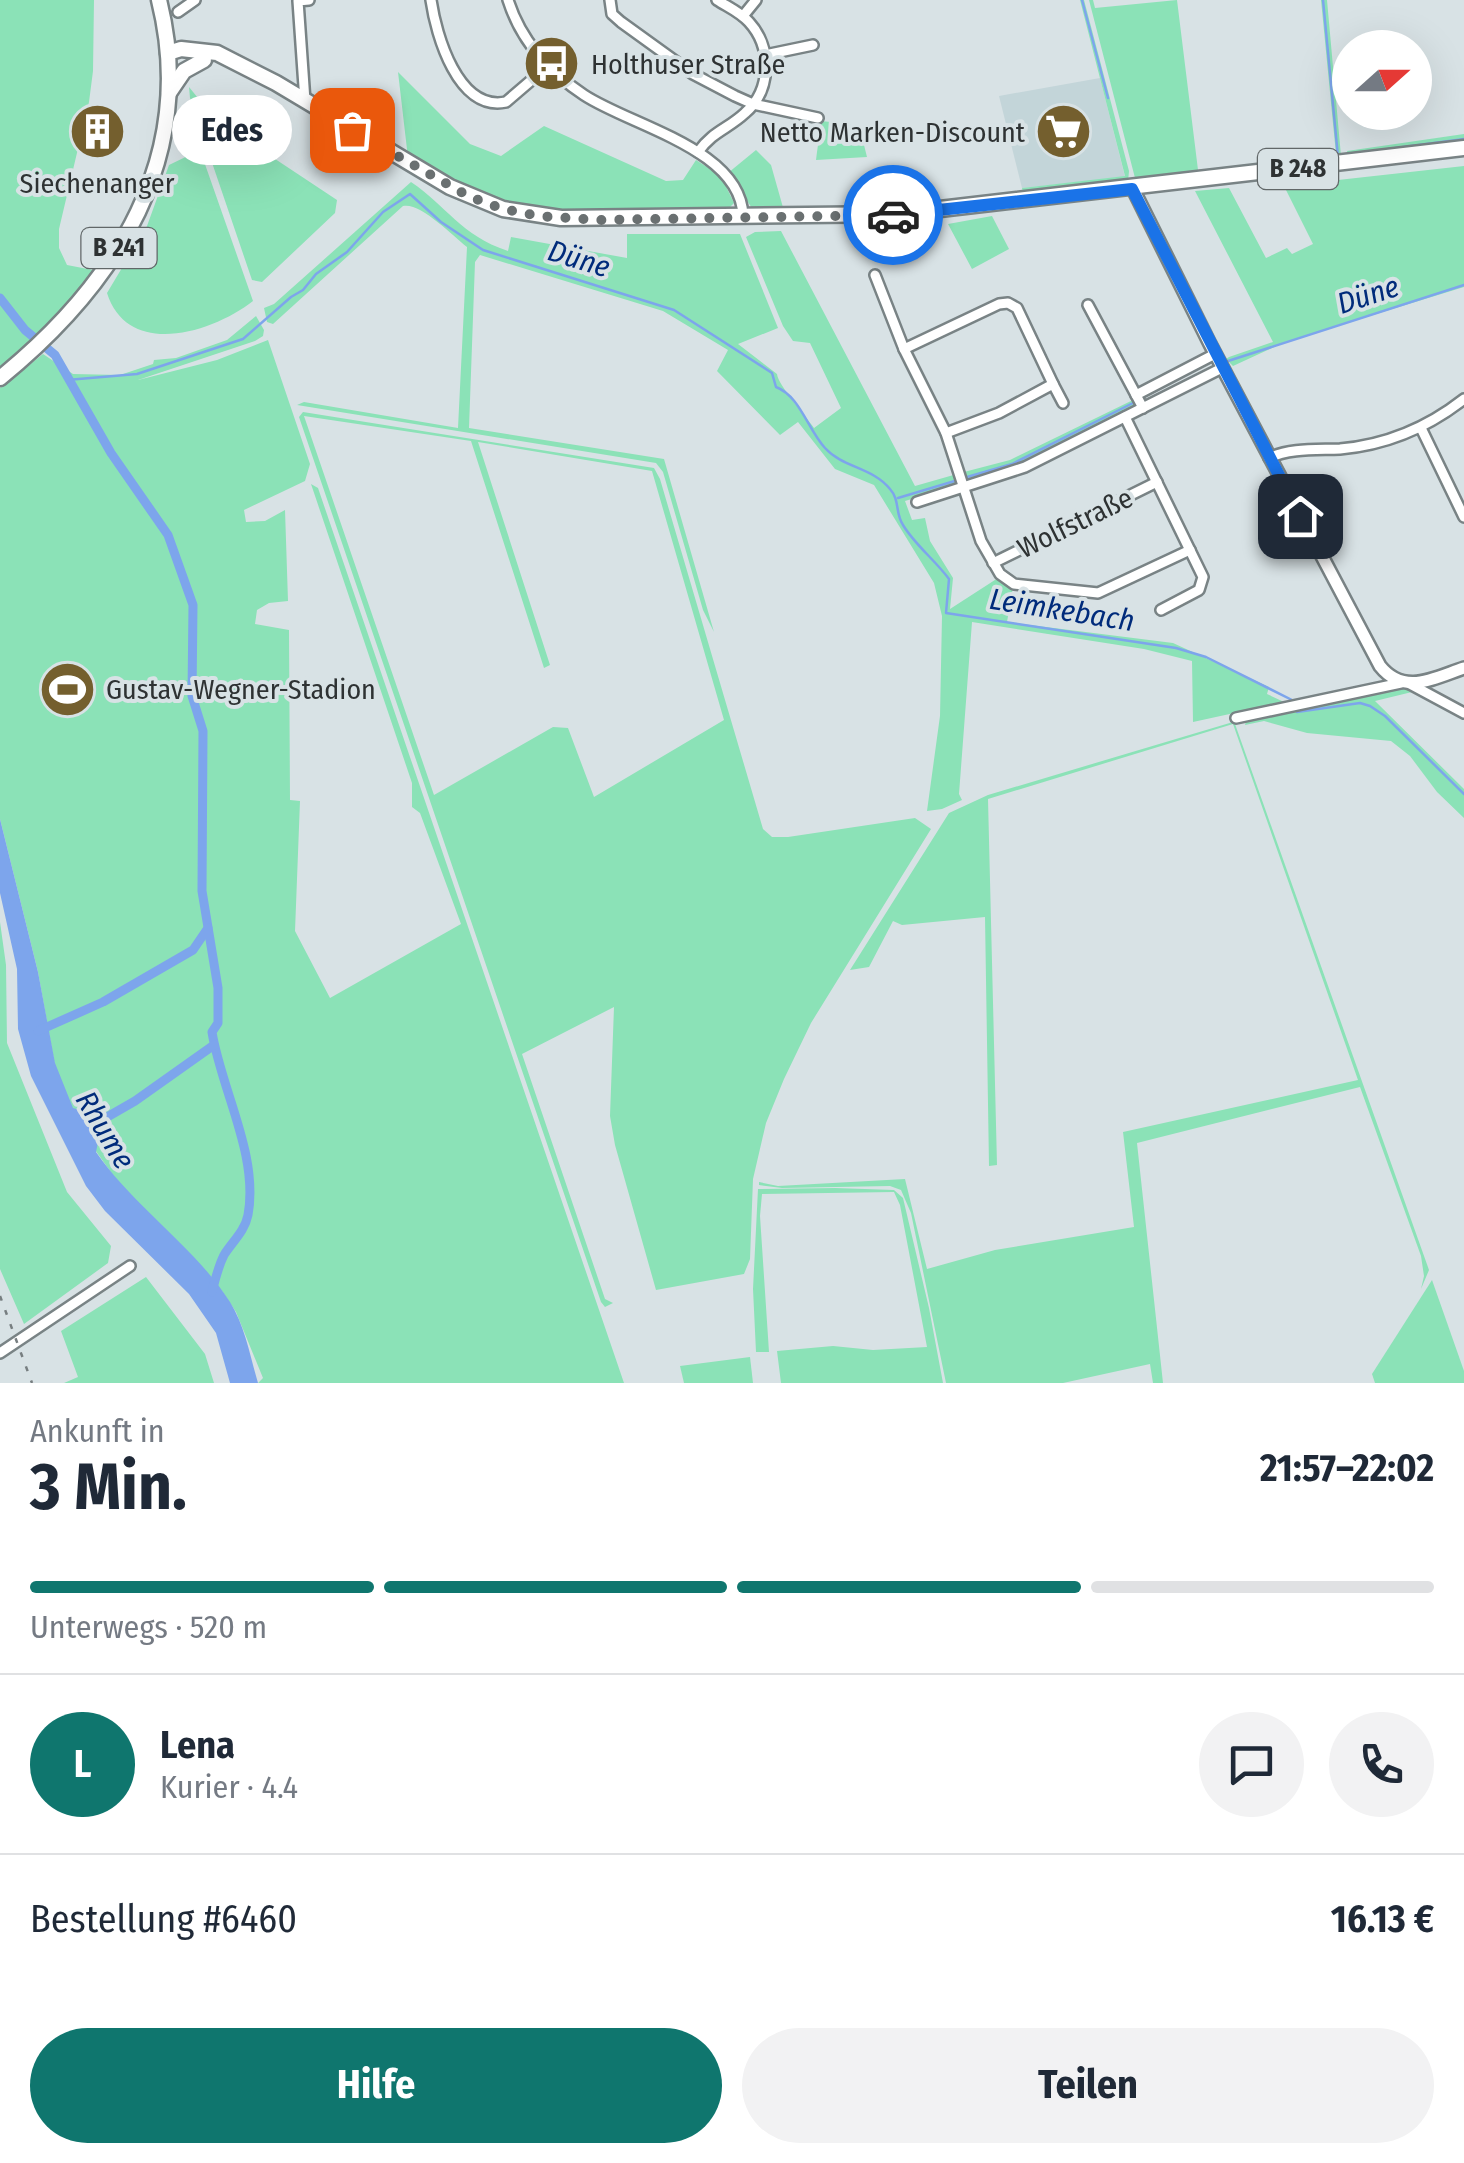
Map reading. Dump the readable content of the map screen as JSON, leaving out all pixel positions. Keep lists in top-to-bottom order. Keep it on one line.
{"streets":{"main road":["B 248","B 241"],"street":["Wolfstraße"]},"crossings":[["B 248","B 241"]],"water":["Düne","Leimkebach","Rhume"],"places":{"bus stop":["Holthuser Straße"],"other":["Edes"],"building":["Siechenanger"],"supermarket":["Netto Marken-Discount"],"sports":["Gustav-Wegner-Stadion"]},"north":"right","page":{"bubble":"Edes","heading":["3 Min.","Ankunft in","21:57–22:02"],"panel":["Lena","Kurier · 4.4","Bestellung #6460","16.13 €"],"bar":"Unterwegs · 520 m","round":"L","buttons":["Hilfe","Teilen"]}}
